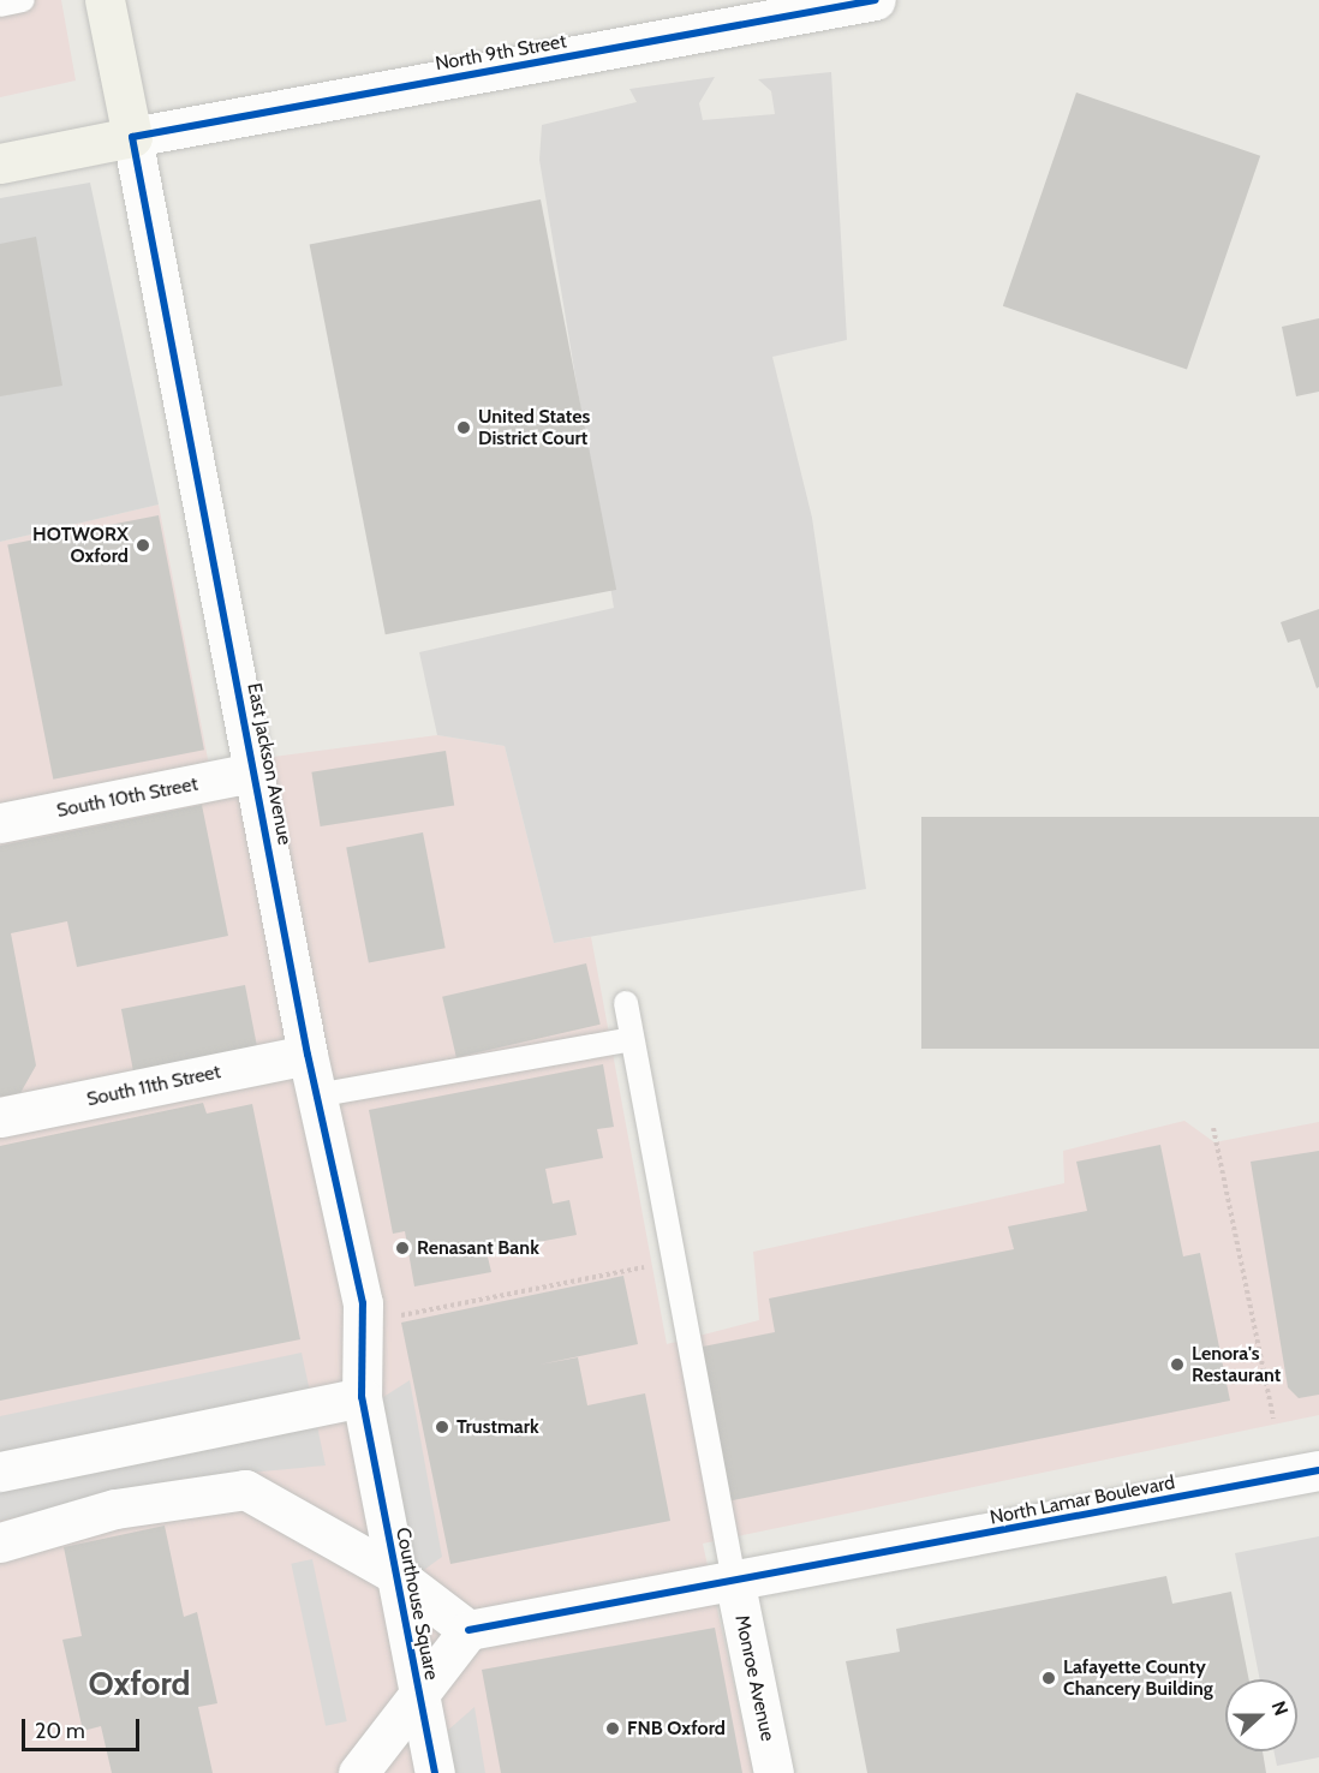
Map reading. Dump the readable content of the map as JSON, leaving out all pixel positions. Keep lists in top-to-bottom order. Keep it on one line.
{"streets":{"street":["North 9th Street","East Jackson Avenue","South 10th Street","South 11th Street","North Lamar Boulevard","Courthouse Square","Monroe Avenue"]},"crossings":[["North 9th Street","East Jackson Avenue"],["East Jackson Avenue","South 10th Street"],["East Jackson Avenue","South 11th Street"],["East Jackson Avenue","Courthouse Square"],["North Lamar Boulevard","Monroe Avenue"]],"districts":["Oxford"],"places":["United States District Court","HOTWORX Oxford","Renasant Bank","Lenora's Restaurant","Trustmark","Lafayette County Chancery Building","FNB Oxford"],"scale_bar":"20 m","north":"right"}
